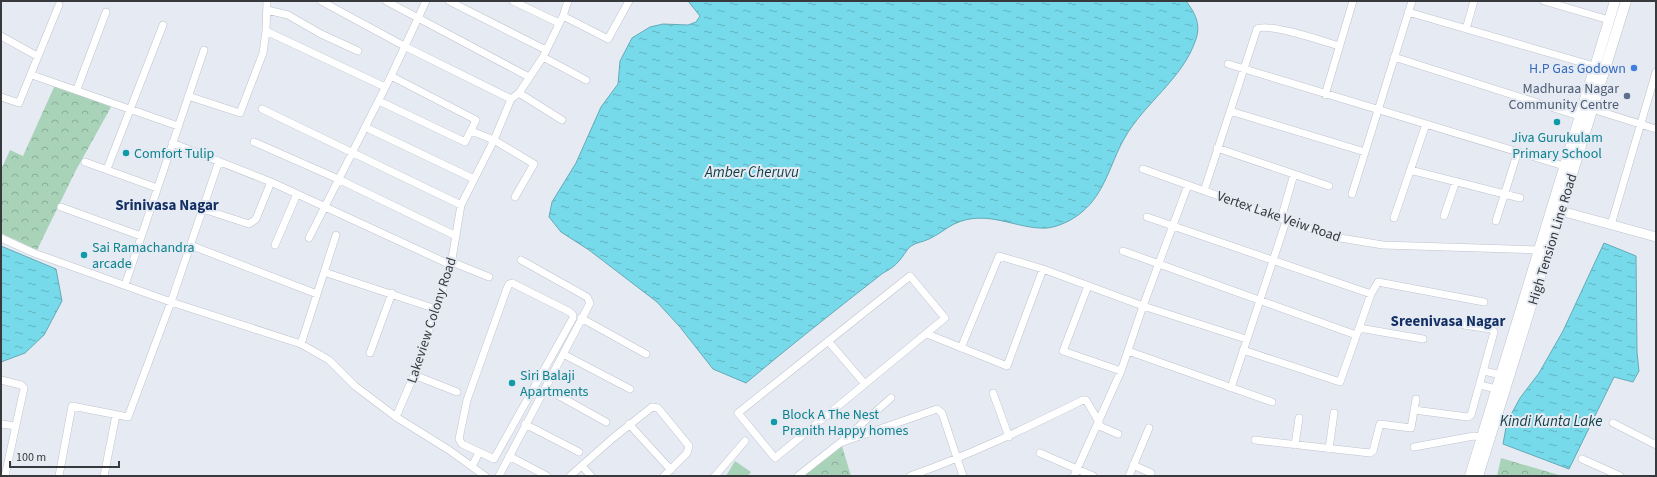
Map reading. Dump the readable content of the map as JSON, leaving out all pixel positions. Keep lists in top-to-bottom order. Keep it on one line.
{"streets":{"main road":["High Tension Line Road"],"street":["Vertex Lake Veiw Road","Lakeview Colony Road"]},"crossings":[["Vertex Lake Veiw Road","High Tension Line Road"]],"districts":["Srinivasa Nagar","Sreenivasa Nagar"],"water":["Amber Cheruvu","Kindi Kunta Lake"],"places":["H.P Gas Godown","Madhuraa Nagar Community Centre","Jiva Gurukulam Primary School","Comfort Tulip","Sai Ramachandra arcade","Siri Balaji Apartments","Block A The Nest Pranith Happy homes"],"scale_bar":"100 m"}
